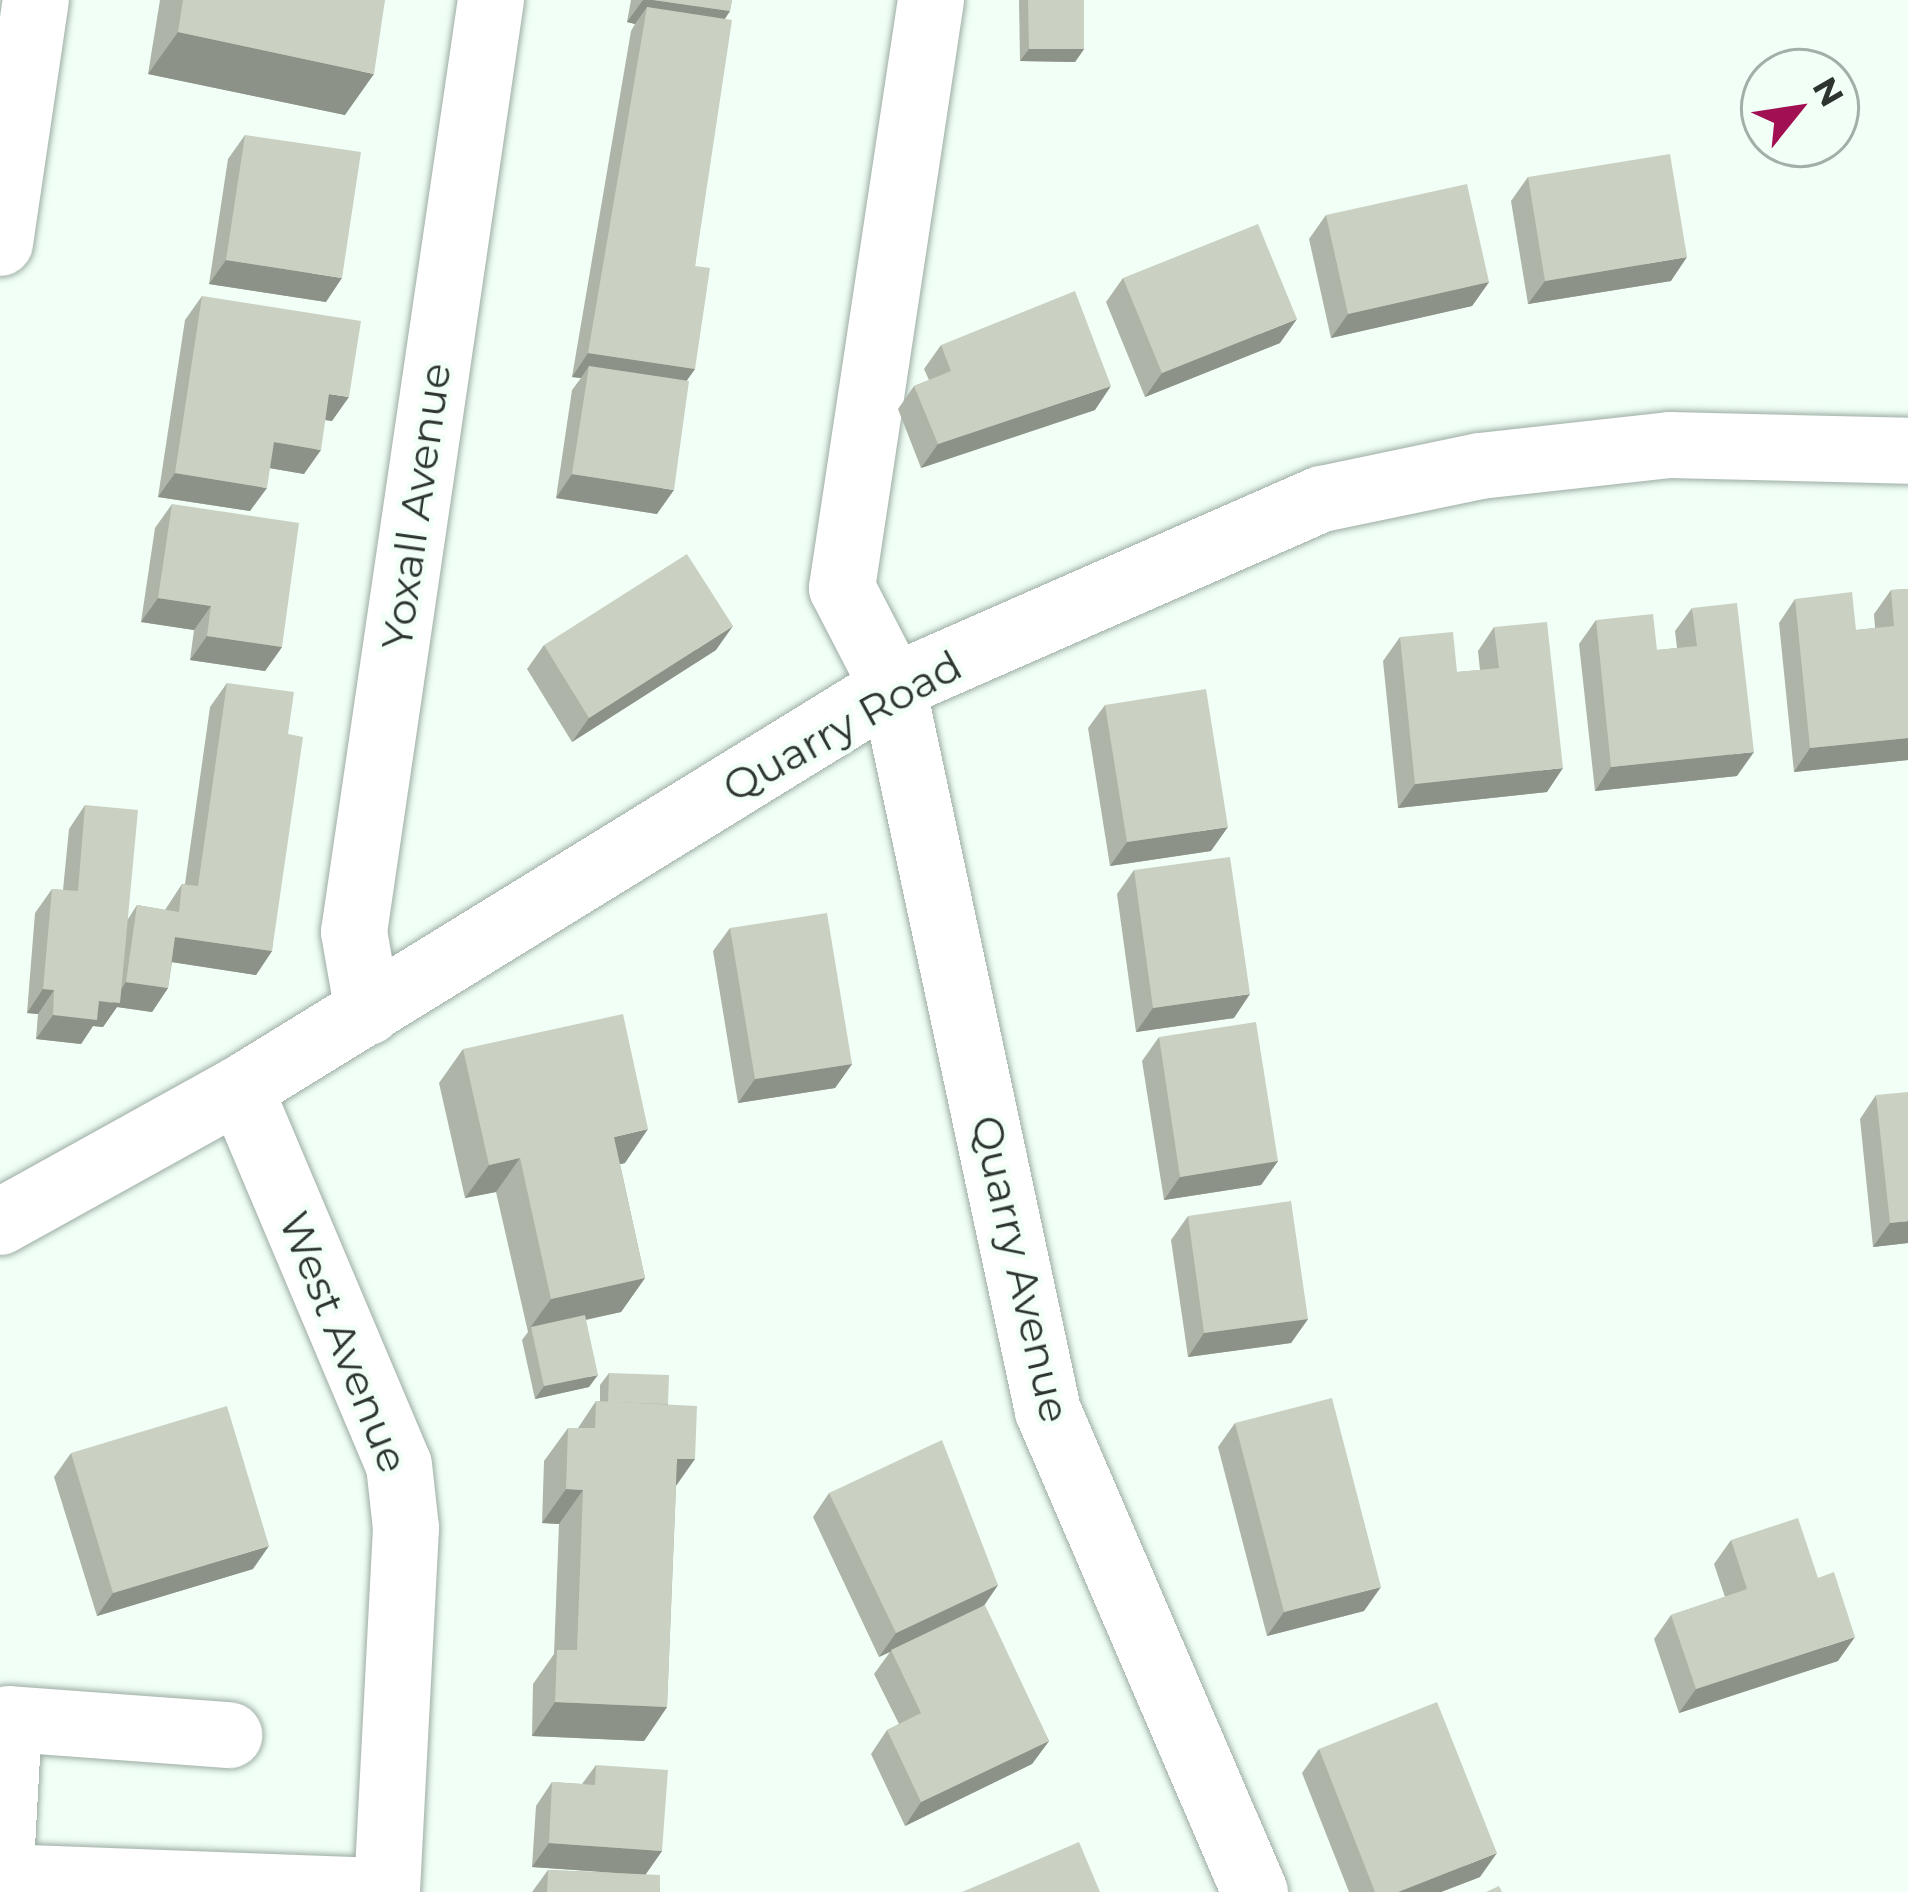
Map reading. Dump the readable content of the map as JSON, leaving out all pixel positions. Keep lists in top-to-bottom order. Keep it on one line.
{"streets":{"street":["Yoxall Avenue","Quarry Road","Quarry Avenue","West Avenue"]},"crossings":[["Yoxall Avenue","Quarry Road"],["Quarry Road","Quarry Avenue"],["Quarry Road","West Avenue"]],"north":"top right"}
